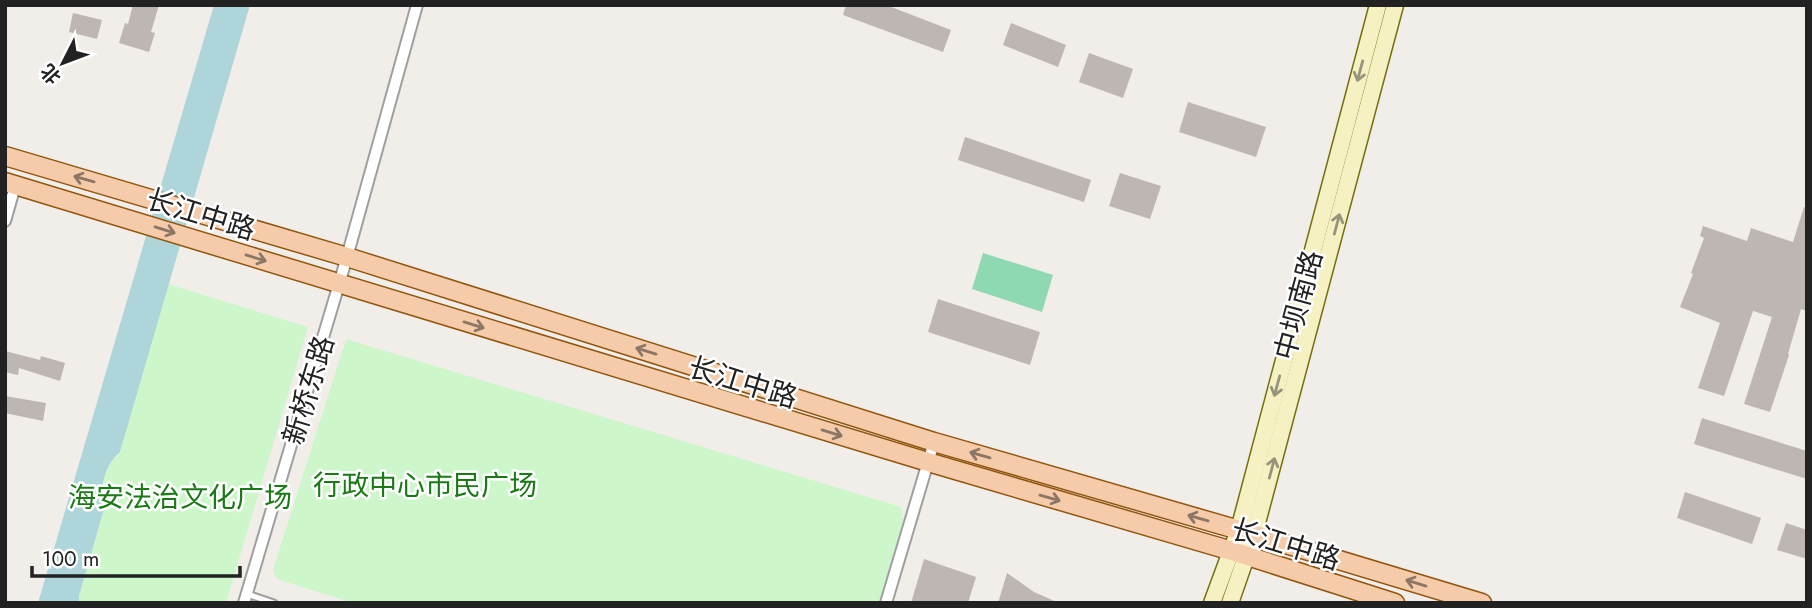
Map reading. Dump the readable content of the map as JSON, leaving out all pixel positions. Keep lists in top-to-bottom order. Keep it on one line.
{"streets":{"main road":["长江中路","中坝南路"],"street":["新桥东路"]},"crossings":[["长江中路","中坝南路"],["长江中路","新桥东路"]],"parks":["行政中心市民广场","海安法治文化广场"],"scale_bar":"100 m","north":"bottom left"}
